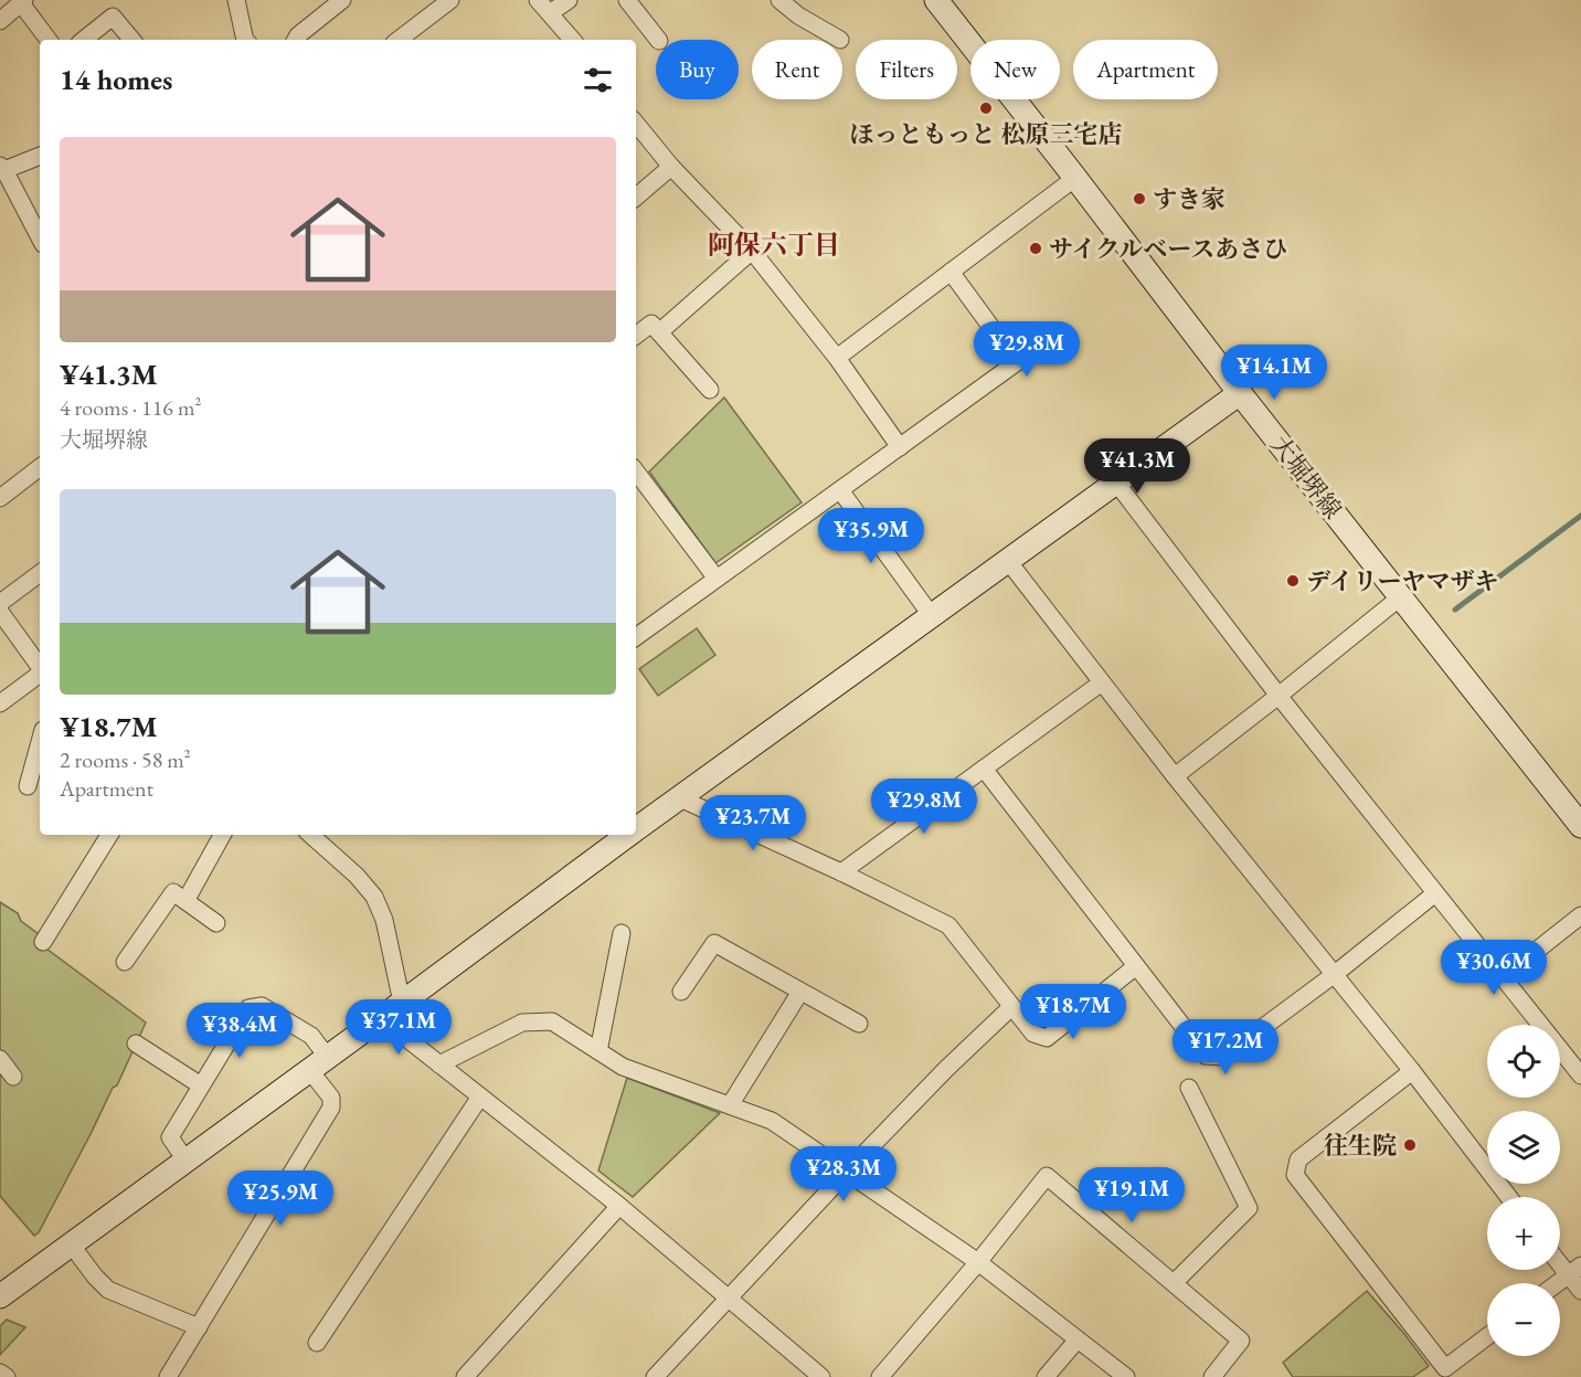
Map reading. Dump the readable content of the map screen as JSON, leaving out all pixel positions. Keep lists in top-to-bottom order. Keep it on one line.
{"streets":{"street":["大堀堺線"]},"districts":["阿保六丁目"],"places":["ほっともっと 松原三宅店","すき家","サイクルベースあさひ","デイリーヤマザキ","往生院"],"page":{"chip":["Buy","Rent","Filters","New","Apartment"],"heading":"14 homes","list":[{"name":"¥41.3M","note":"4 rooms · 116 m² · 大堀堺線"},{"name":"¥18.7M","note":"2 rooms · 58 m² · Apartment"}],"price":["¥29.8M","¥14.1M","¥41.3M","¥35.9M","¥29.8M","¥23.7M","¥30.6M","¥18.7M","¥37.1M","¥38.4M","¥17.2M","¥28.3M","¥19.1M","¥25.9M"],"map_buttons":["+","−"]}}
